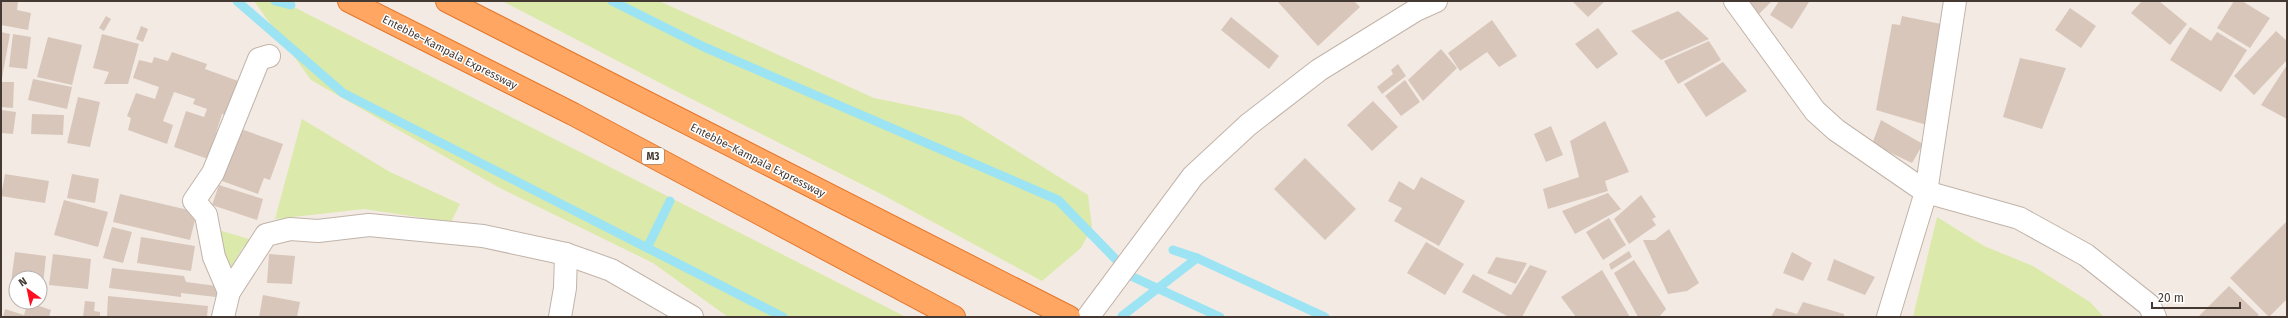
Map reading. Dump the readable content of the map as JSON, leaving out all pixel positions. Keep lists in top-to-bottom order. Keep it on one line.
{"streets":{"highway":["Entebbe–Kampala Expressway","M3"]},"scale_bar":"20 m","north":"top left"}
